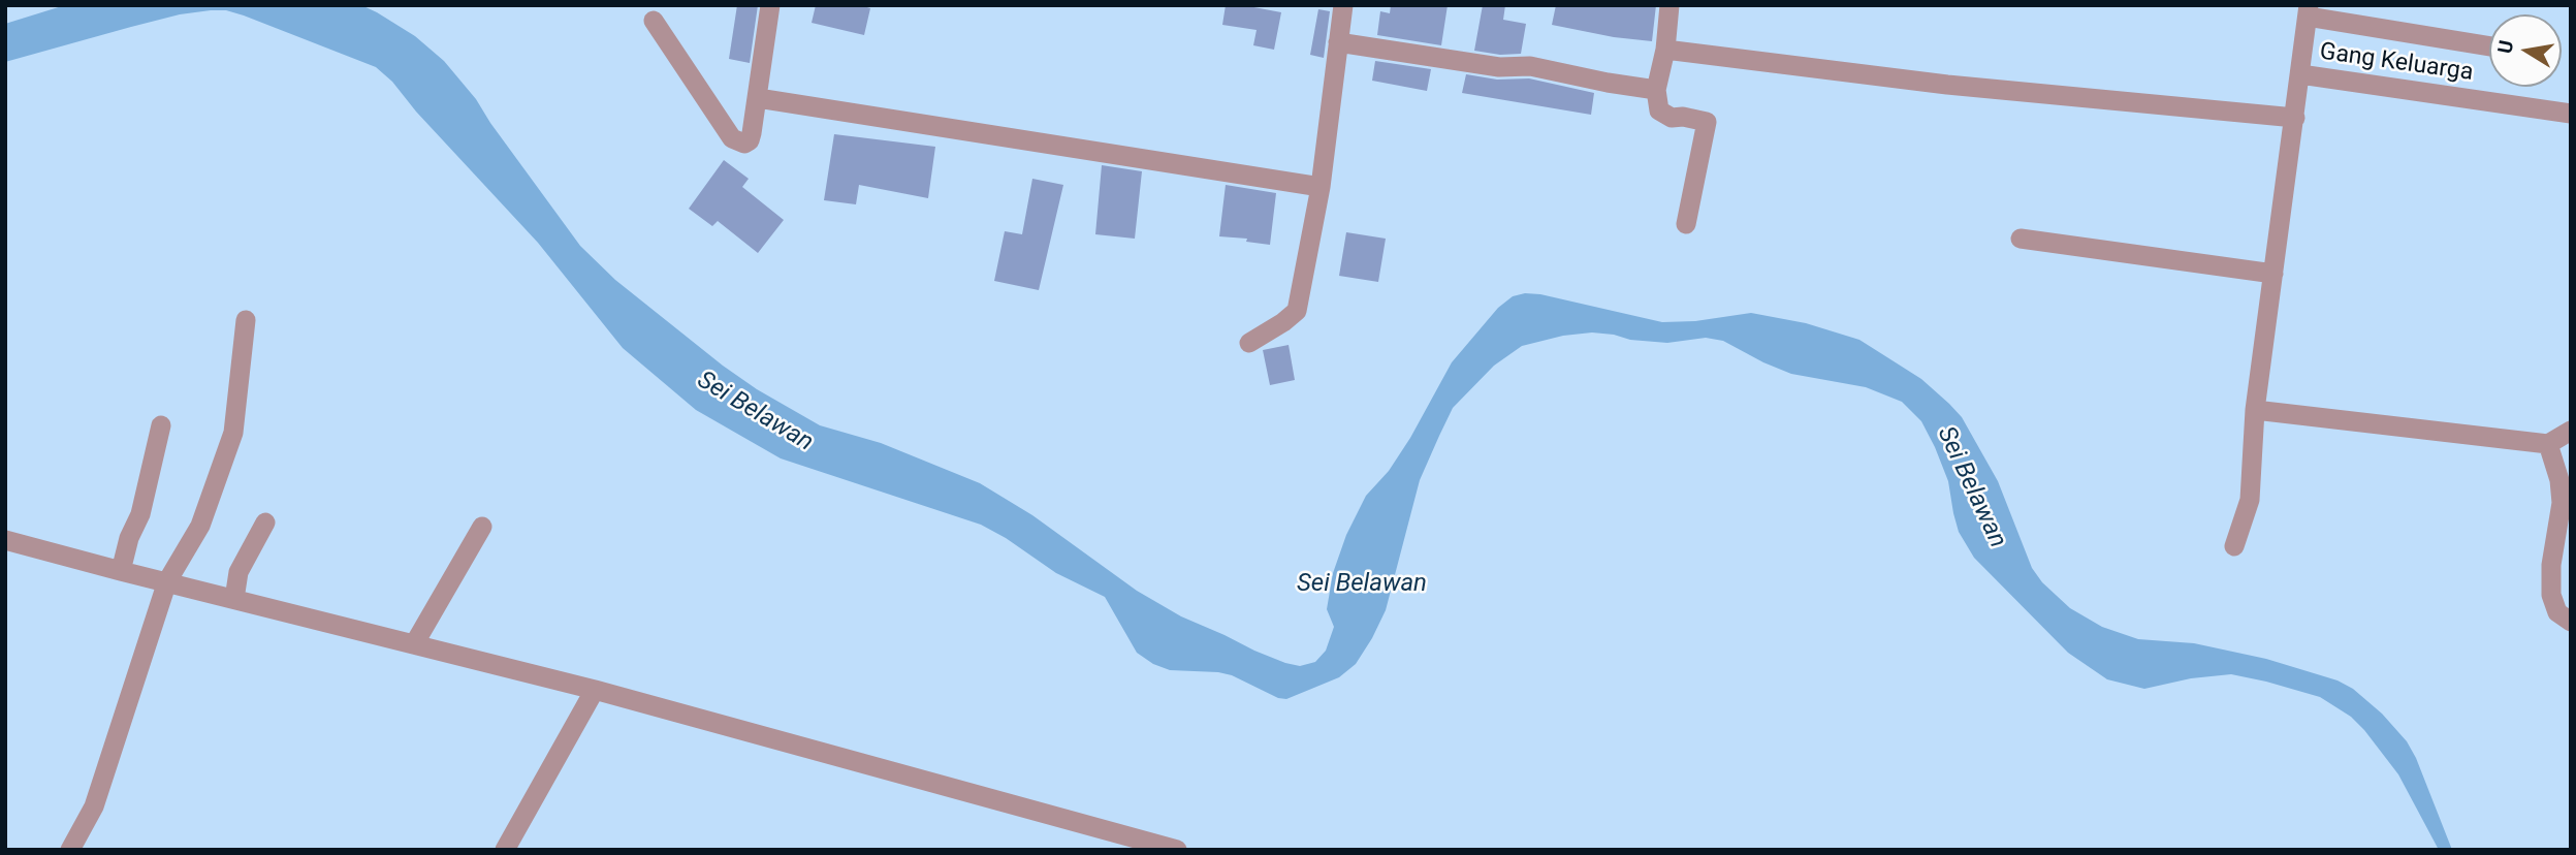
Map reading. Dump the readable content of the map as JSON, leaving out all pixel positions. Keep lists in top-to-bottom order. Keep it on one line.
{"streets":{"street":["Gang Keluarga"]},"water":["Sei Belawan"],"north":"left"}
